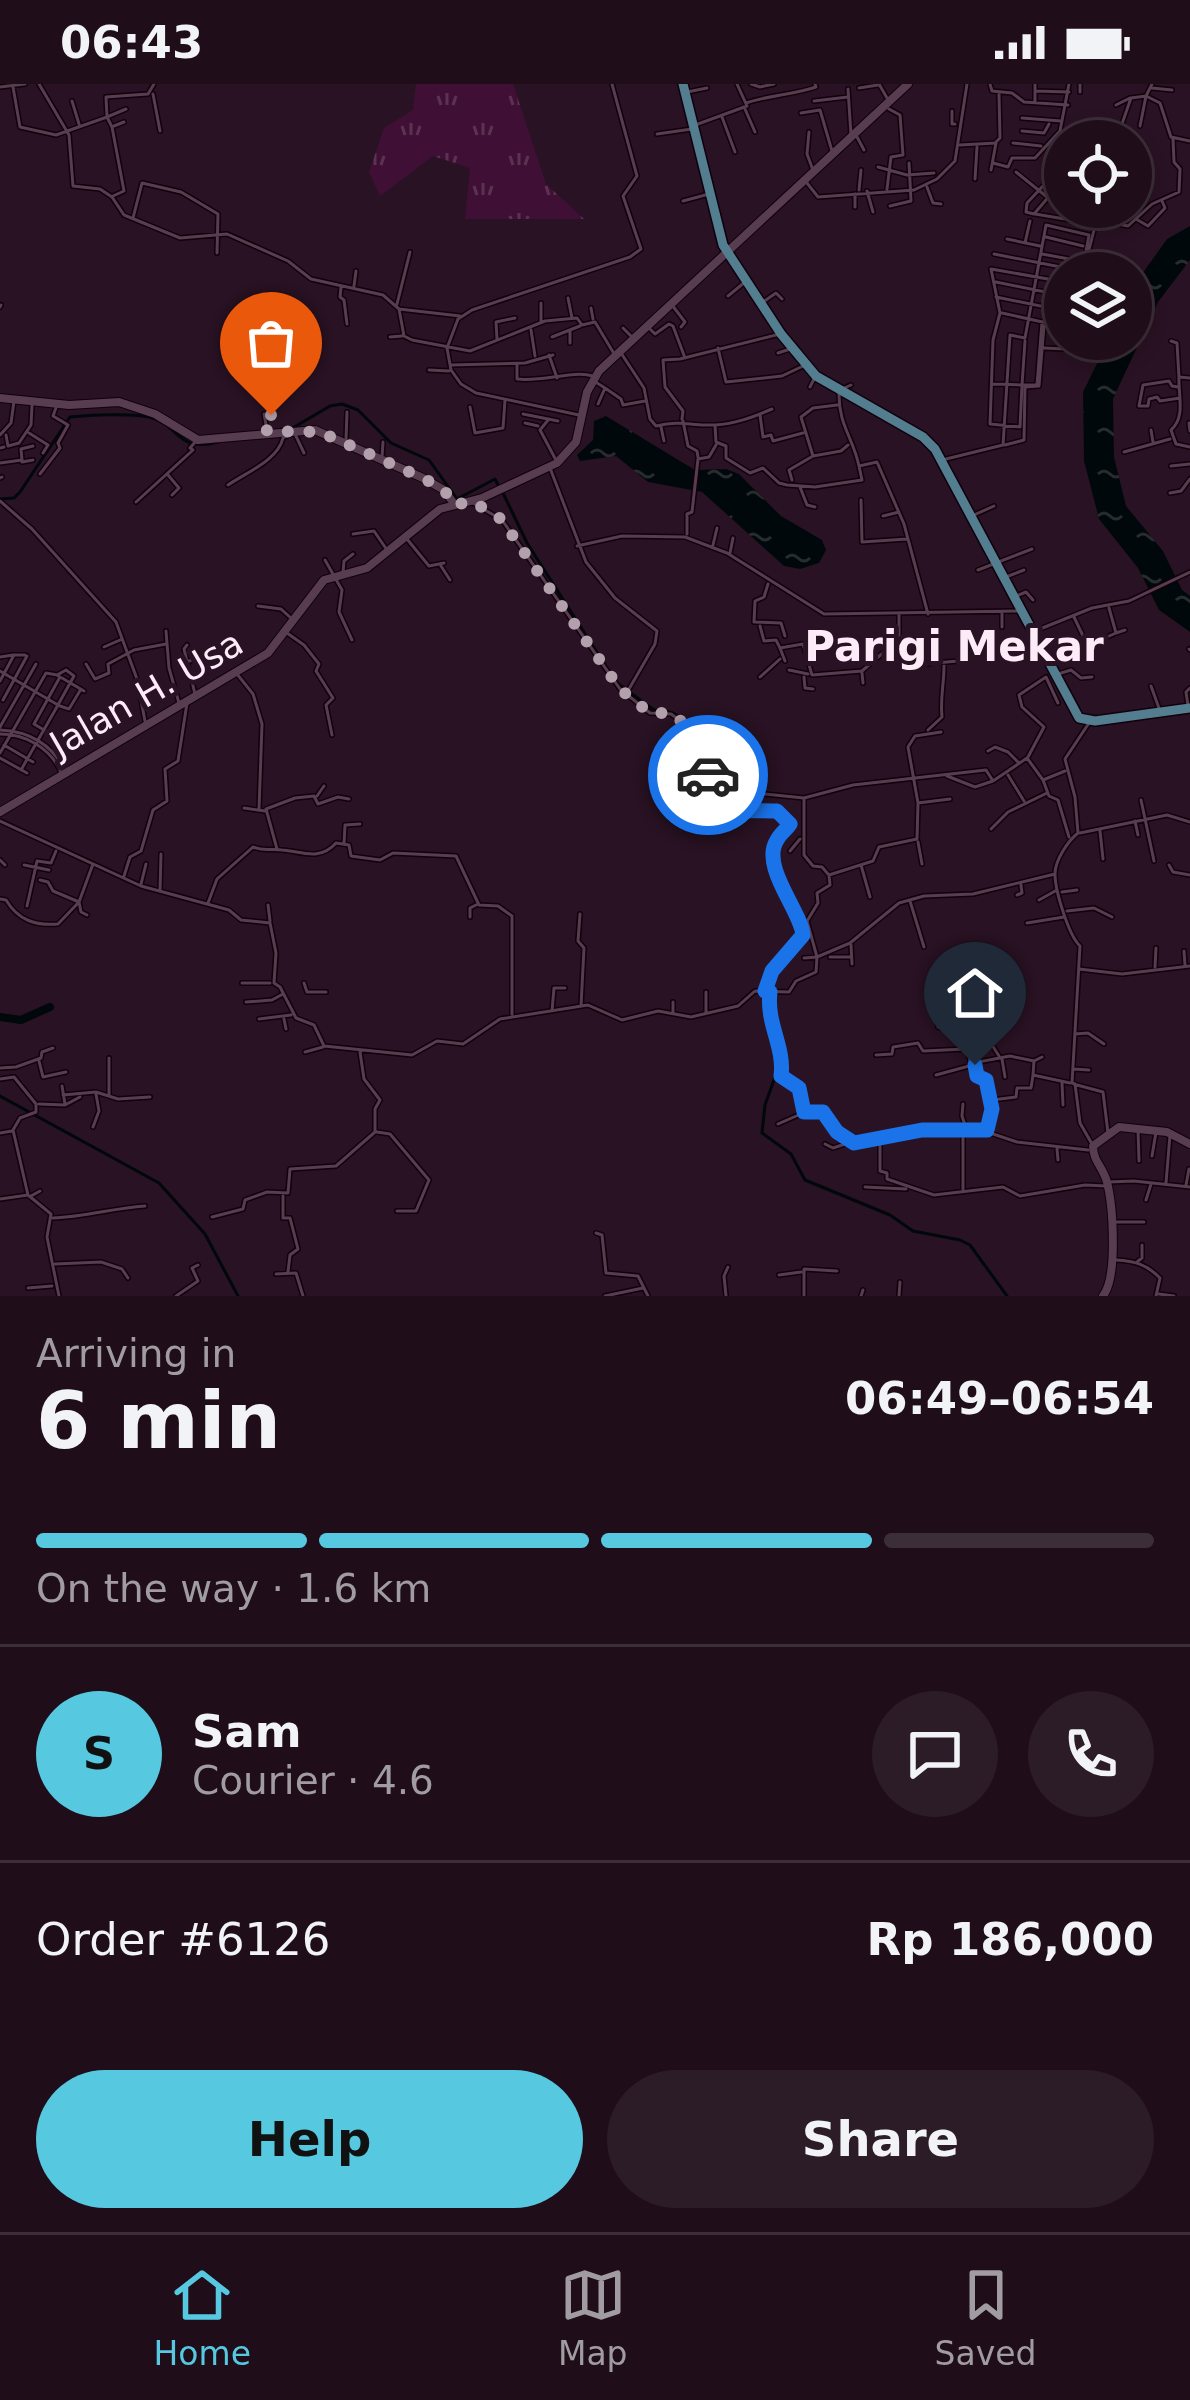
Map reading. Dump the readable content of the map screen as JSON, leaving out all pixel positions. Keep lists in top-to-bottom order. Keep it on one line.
{"streets":{"street":["Jalan H. Usa"]},"districts":["Parigi Mekar"],"page":{"status":"06:43","heading":["6 min","Arriving in","06:49–06:54"],"panel":["Sam","Courier · 4.6","Order #6126","Rp 186,000"],"bar":"On the way · 1.6 km","round":"S","buttons":["Help","Share"],"tabs":["Home","Map","Saved"]}}
